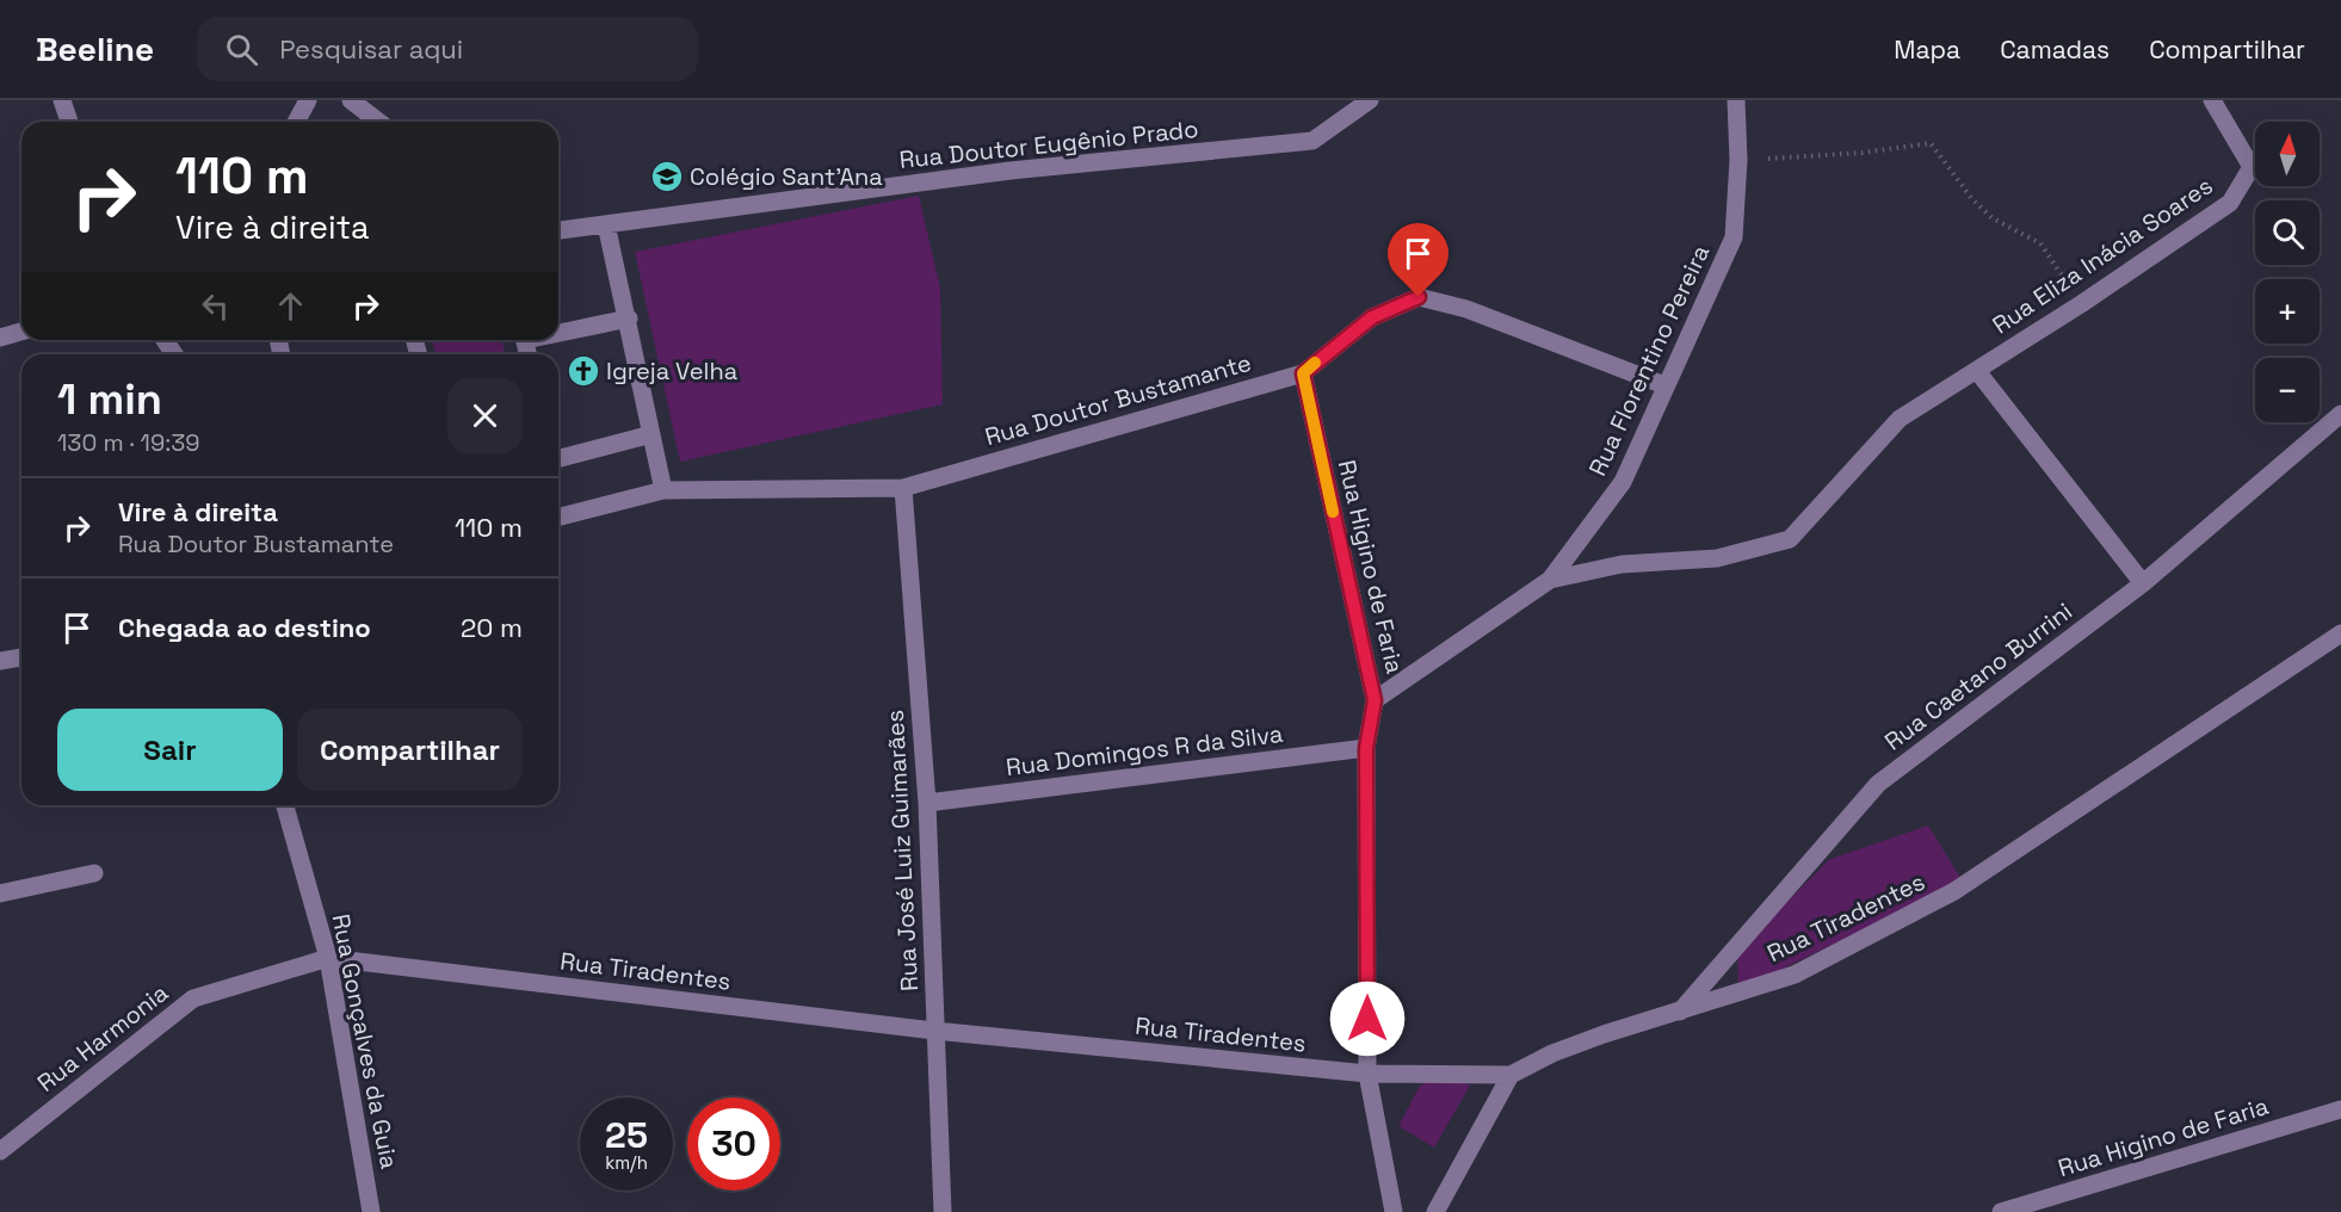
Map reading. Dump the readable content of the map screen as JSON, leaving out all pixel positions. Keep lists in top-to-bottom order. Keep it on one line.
{"streets":{"street":["Rua Doutor Eugênio Prado","Rua Eliza Inácia Soares","Rua Florentino Pereira","Rua Doutor Bustamante","Rua Higino de Faria","Rua Caetano Burrini","Rua Domingos R da Silva","Rua José Luiz Guimarães","Rua Tiradentes","Rua Harmonia","Rua Gonçalves da Guia"]},"crossings":[["Rua Eliza Inácia Soares","Rua Florentino Pereira"],["Rua Florentino Pereira","Rua Doutor Bustamante"],["Rua Florentino Pereira","Rua Higino de Faria"],["Rua Doutor Bustamante","Rua Higino de Faria"],["Rua Doutor Bustamante","Rua José Luiz Guimarães"],["Rua Higino de Faria","Rua Domingos R da Silva"],["Rua Higino de Faria","Rua Tiradentes"],["Rua Caetano Burrini","Rua Tiradentes"],["Rua Domingos R da Silva","Rua José Luiz Guimarães"],["Rua José Luiz Guimarães","Rua Tiradentes"],["Rua Tiradentes","Rua Harmonia"],["Rua Tiradentes","Rua Gonçalves da Guia"],["Rua Harmonia","Rua Gonçalves da Guia"]],"places":{"school or university":["Colégio Sant'Ana"],"church":["Igreja Velha"]},"north":"top","page":{"header":"Beeline","search":"Pesquisar aqui","nav":["Mapa","Camadas","Compartilhar"],"map_buttons":["+","−"],"turn":["110 m","Vire à direita"],"heading":["1 min","130 m · 19:39"],"list":[{"name":"Vire à direita","note":"Rua Doutor Bustamante","value":"110 m"},{"name":"Chegada ao destino","value":"20 m"}],"buttons":["Sair","Compartilhar"],"speed":"25 km/h","limit":"30"}}
